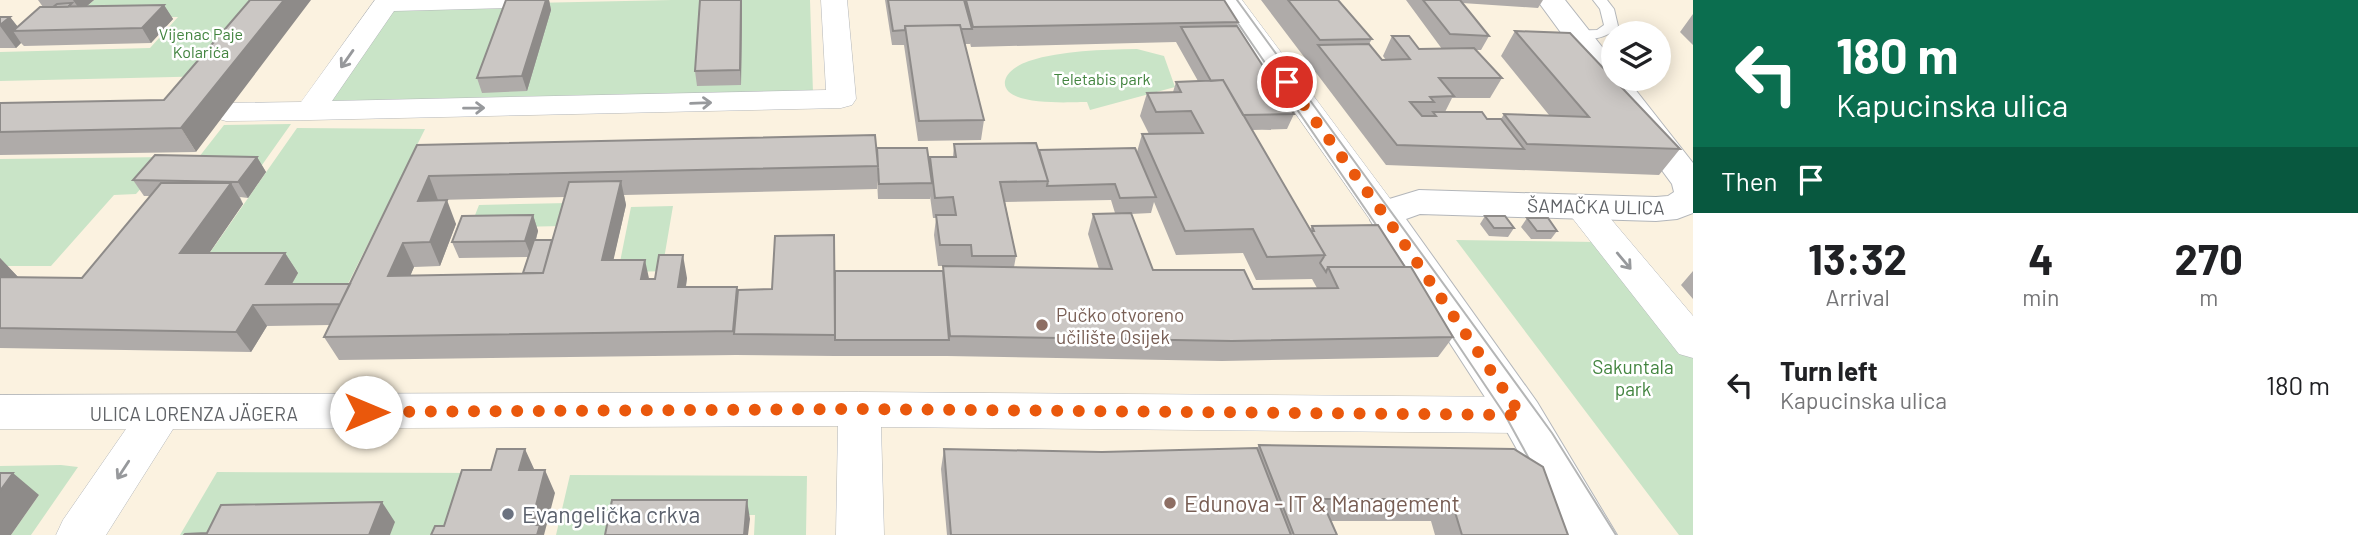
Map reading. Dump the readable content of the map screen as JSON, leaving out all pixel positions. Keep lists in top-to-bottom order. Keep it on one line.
{"streets":{"street":["ŠAMAČKA ULICA","ULICA LORENZA JÄGERA"]},"parks":["Vijenac Paje Kolarića","Teletabis park","Sakuntala park"],"places":["Pučko otvoreno učilište Osijek","Edunova - IT & Management","Evangelička crkva"],"page":{"turn":["180 m","Kapucinska ulica"],"then":"Then","eta":["13:32","Arrival","4","min","270","m"],"list":[{"name":"Turn left","note":"Kapucinska ulica","value":"180 m"}]}}
